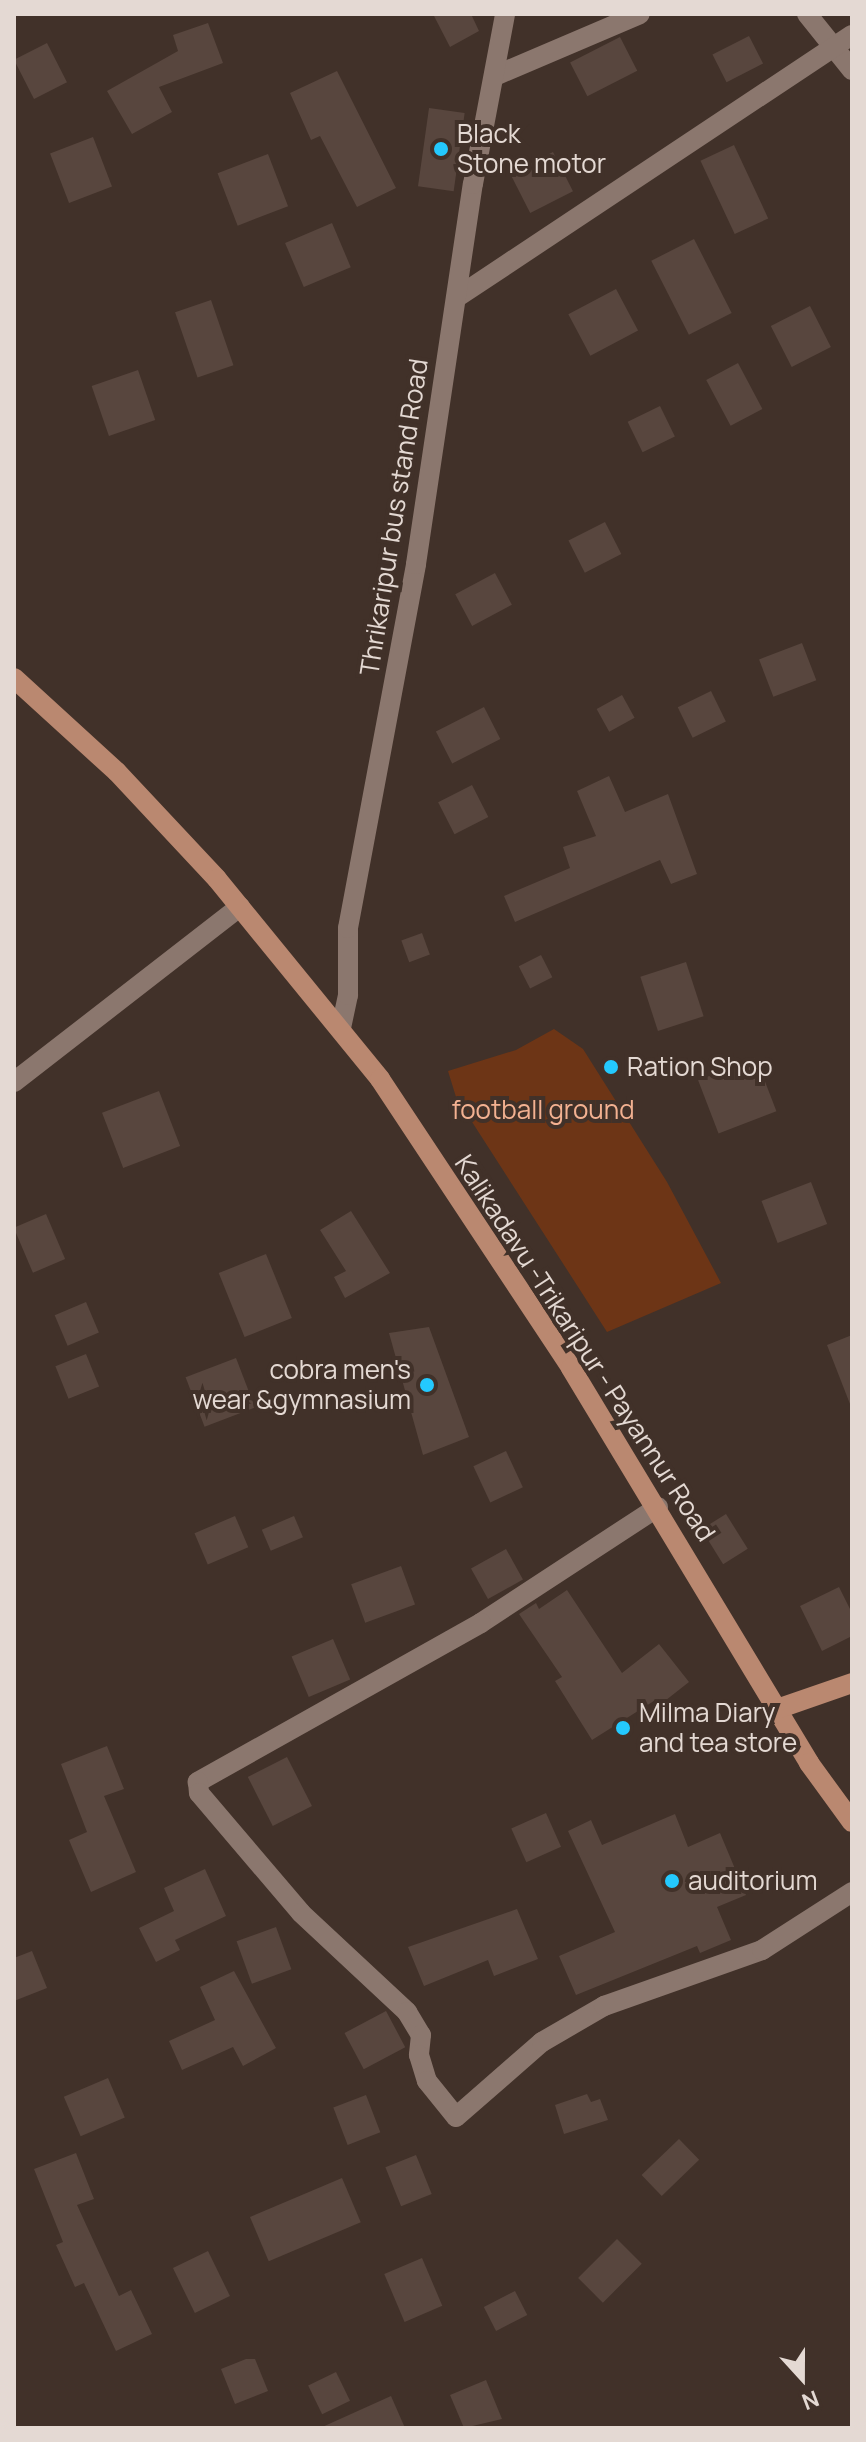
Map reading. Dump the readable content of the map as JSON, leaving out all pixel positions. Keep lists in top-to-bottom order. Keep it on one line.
{"streets":{"main road":["Kalikadavu -Trikaripur - Payannur Road"],"street":["Thrikaripur bus stand Road"]},"crossings":[["Thrikaripur bus stand Road","Kalikadavu -Trikaripur - Payannur Road"]],"parks":["football ground"],"places":["Black Stone motor","Ration Shop","cobra men's wear &gymnasium","Milma Diary and tea store","auditorium"],"north":"bottom"}
